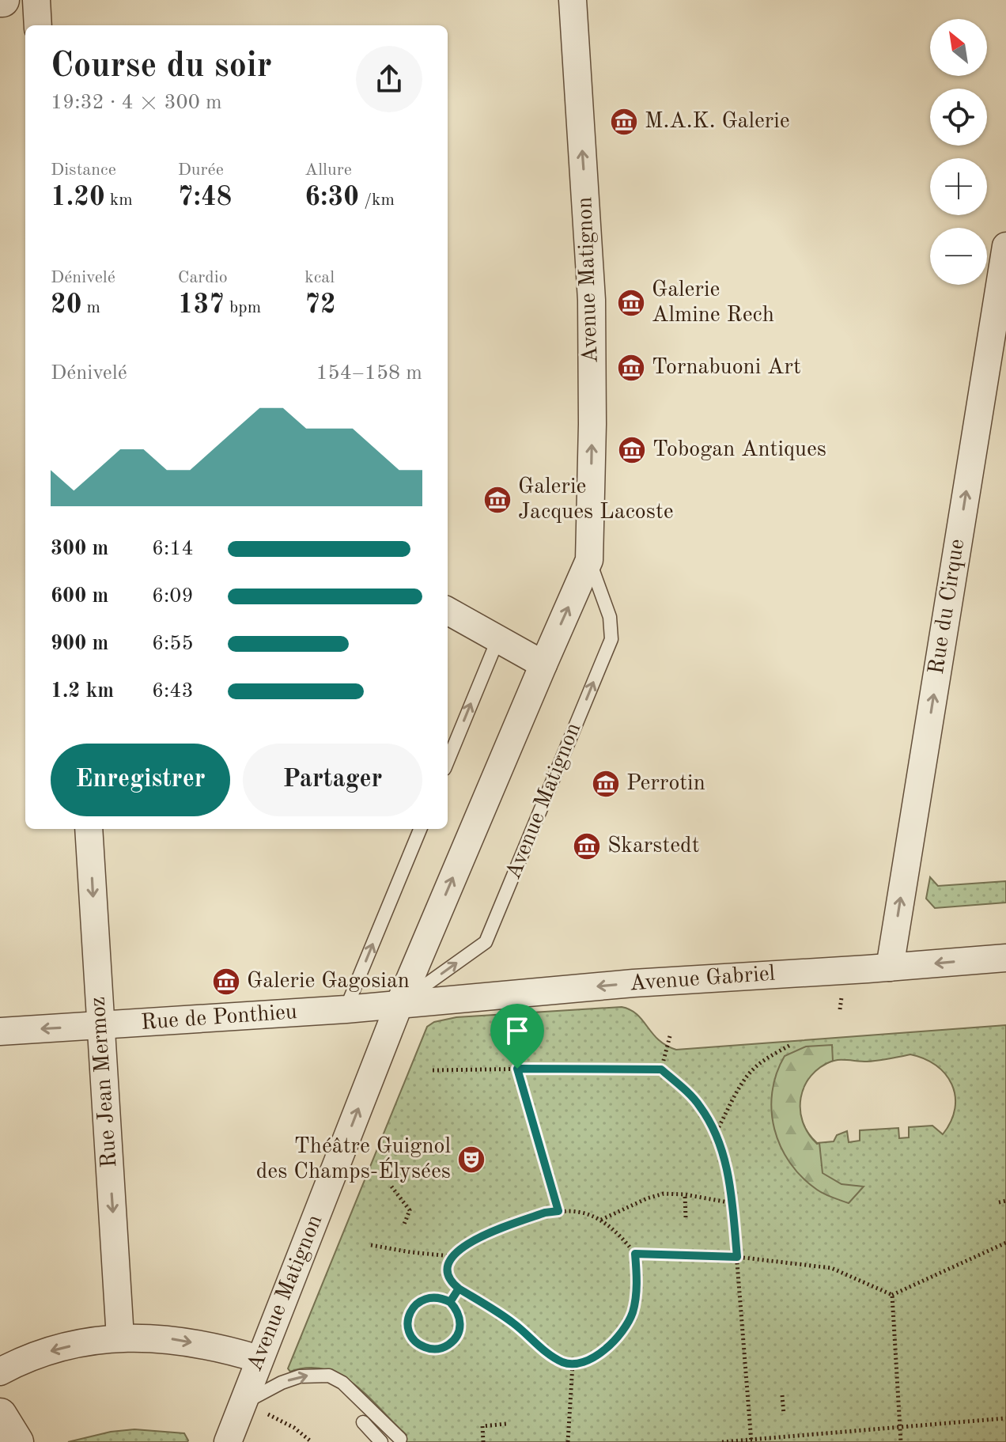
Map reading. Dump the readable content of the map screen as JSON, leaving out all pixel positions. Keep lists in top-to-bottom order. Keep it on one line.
{"streets":{"street":["Avenue Matignon","Rue du Cirque","Avenue Gabriel","Rue de Ponthieu","Rue Jean Mermoz"]},"crossings":[["Avenue Matignon","Avenue Gabriel"],["Avenue Matignon","Rue de Ponthieu"],["Rue du Cirque","Avenue Gabriel"],["Avenue Gabriel","Rue de Ponthieu"],["Rue de Ponthieu","Rue Jean Mermoz"]],"one_way":["Avenue Matignon","Rue du Cirque","Avenue Gabriel","Rue Jean Mermoz"],"places":{"museum":["M.A.K. Galerie","Galerie Almine Rech","Tornabuoni Art","Tobogan Antiques","Galerie Jacques Lacoste","Perrotin","Skarstedt","Galerie Gagosian"],"theatre":["Théâtre Guignol des Champs-Élysées"]},"north":"top left","page":{"map_buttons":["+","−"],"heading":["Course du soir","19:32 · 4 × 300 m"],"stats":[["Distance","1.20 km"],["Durée","7:48"],["Allure","6:30 /km"],["Dénivelé","20 m"],["Cardio","137 bpm"],["kcal","72"]],"chart":["Dénivelé","154–158 m"],"list":[{"name":"300 m","note":"6:14"},{"name":"600 m","note":"6:09"},{"name":"900 m","note":"6:55"},{"name":"1.2 km","note":"6:43"}],"buttons":["Enregistrer","Partager"]}}
